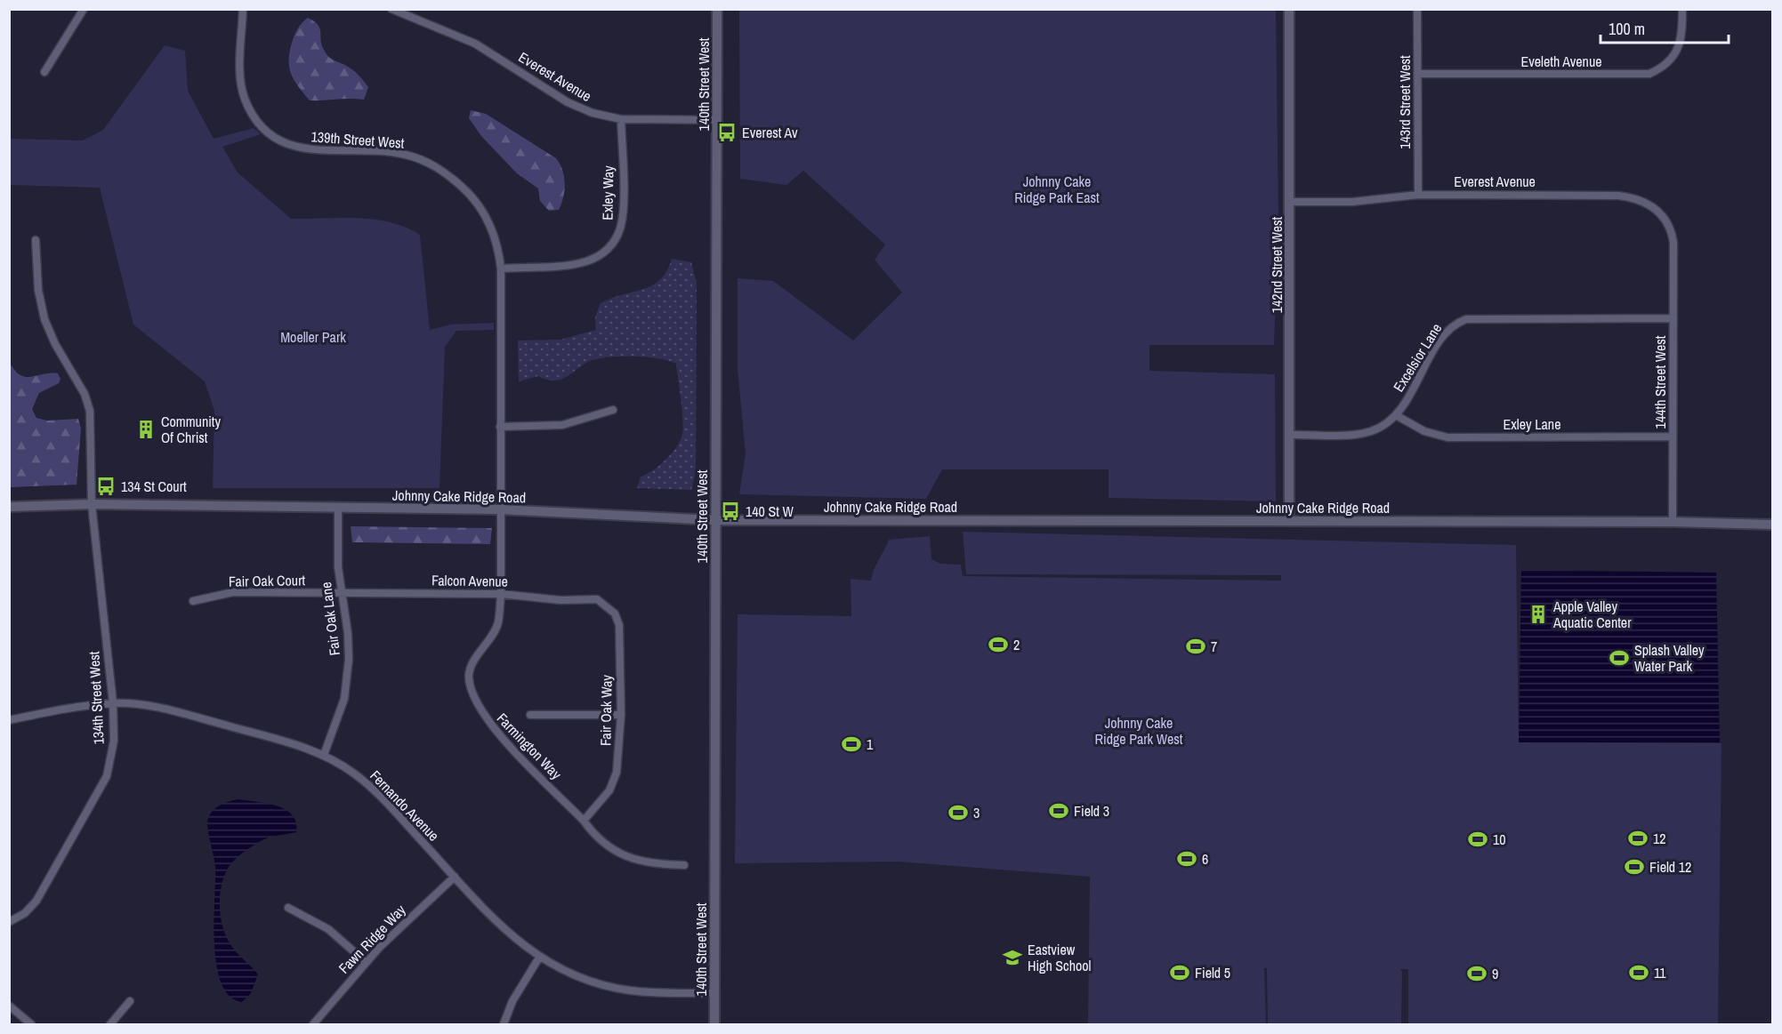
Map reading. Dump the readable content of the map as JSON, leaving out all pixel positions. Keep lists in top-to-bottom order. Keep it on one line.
{"streets":{"street":["Eveleth Avenue","Everest Avenue","140th Street West","143rd Street West","139th Street West","Exley Way","142nd Street West","Excelsior Lane","144th Street West","Exley Lane","Johnny Cake Ridge Road","Fair Oak Court","Falcon Avenue","Fair Oak Lane","134th Street West","Fair Oak Way","Farmington Way","Fernando Avenue","Fawn Ridge Way"]},"crossings":[["Eveleth Avenue","143rd Street West"],["Everest Avenue","140th Street West"],["Everest Avenue","143rd Street West"],["Everest Avenue","Exley Way"],["Everest Avenue","142nd Street West"],["Everest Avenue","144th Street West"],["140th Street West","Johnny Cake Ridge Road"],["140th Street West","Fernando Avenue"],["139th Street West","Exley Way"],["139th Street West","Johnny Cake Ridge Road"],["139th Street West","Farmington Way"],["142nd Street West","Excelsior Lane"],["142nd Street West","Johnny Cake Ridge Road"],["Excelsior Lane","144th Street West"],["Excelsior Lane","Exley Lane"],["144th Street West","Exley Lane"],["144th Street West","Johnny Cake Ridge Road"],["Johnny Cake Ridge Road","Fair Oak Lane"],["Johnny Cake Ridge Road","134th Street West"],["Johnny Cake Ridge Road","Farmington Way"],["Fair Oak Court","Falcon Avenue"],["Fair Oak Court","Fair Oak Lane"],["Falcon Avenue","Fair Oak Lane"],["Falcon Avenue","Fair Oak Way"],["Falcon Avenue","Farmington Way"],["Fair Oak Lane","Fernando Avenue"],["134th Street West","Fernando Avenue"],["Fair Oak Way","Farmington Way"],["Fernando Avenue","Fawn Ridge Way"]],"parks":["Johnny Cake Ridge Park East","Moeller Park","Johnny Cake Ridge Park West"],"places":{"bus stop":["Everest Av","134 St Court","140 St W"],"building":["Community Of Christ","Apple Valley Aquatic Center"],"sports":["2","7","Splash Valley Water Park","1","Field 3","3","12","10","6","Field 12","Field 5","11","9"],"school or university":["Eastview High School"]},"scale_bar":"100 m"}
